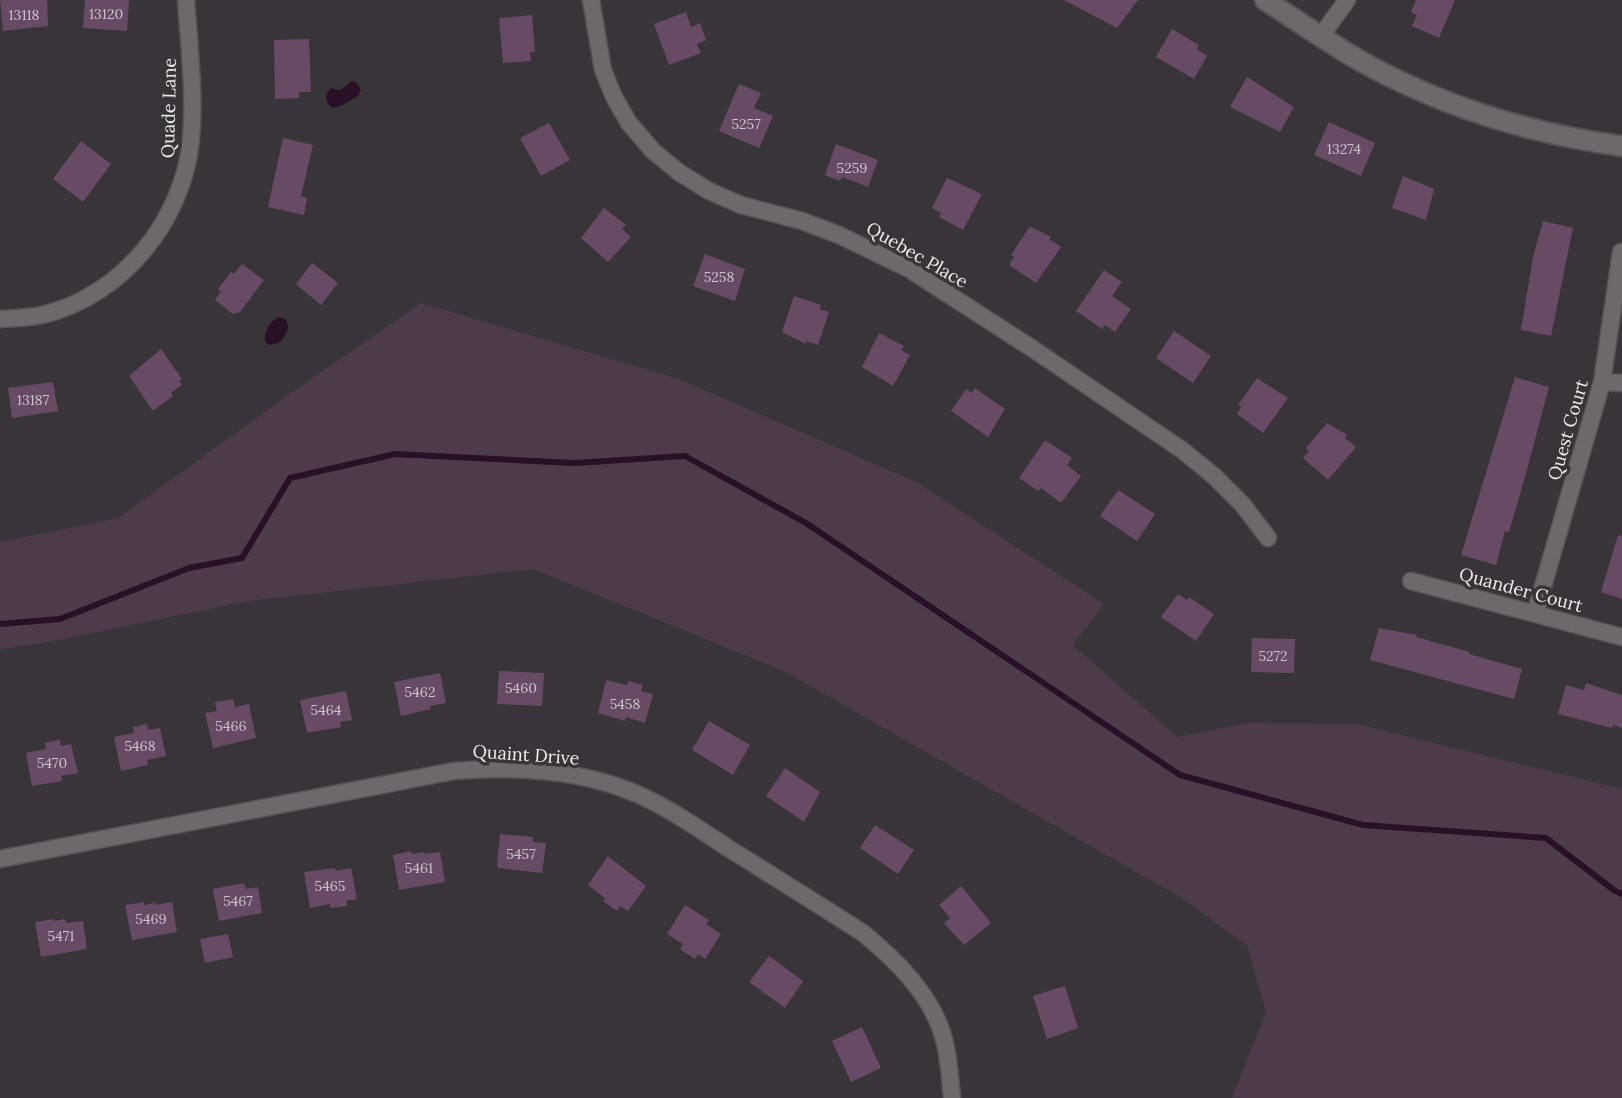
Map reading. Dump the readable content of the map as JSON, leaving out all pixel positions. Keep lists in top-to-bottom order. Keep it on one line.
{"streets":{"street":["Quade Lane","Quebec Place","Quest Court","Quander Court","Quaint Drive"]},"crossings":[["Quest Court","Quander Court"]],"house_numbers":["13120","13118","5257","13274","5259","5258","13187","5272","5460","5462","5458","5464","5466","5468","5470","5457","5461","5465","5467","5469","5471"]}
